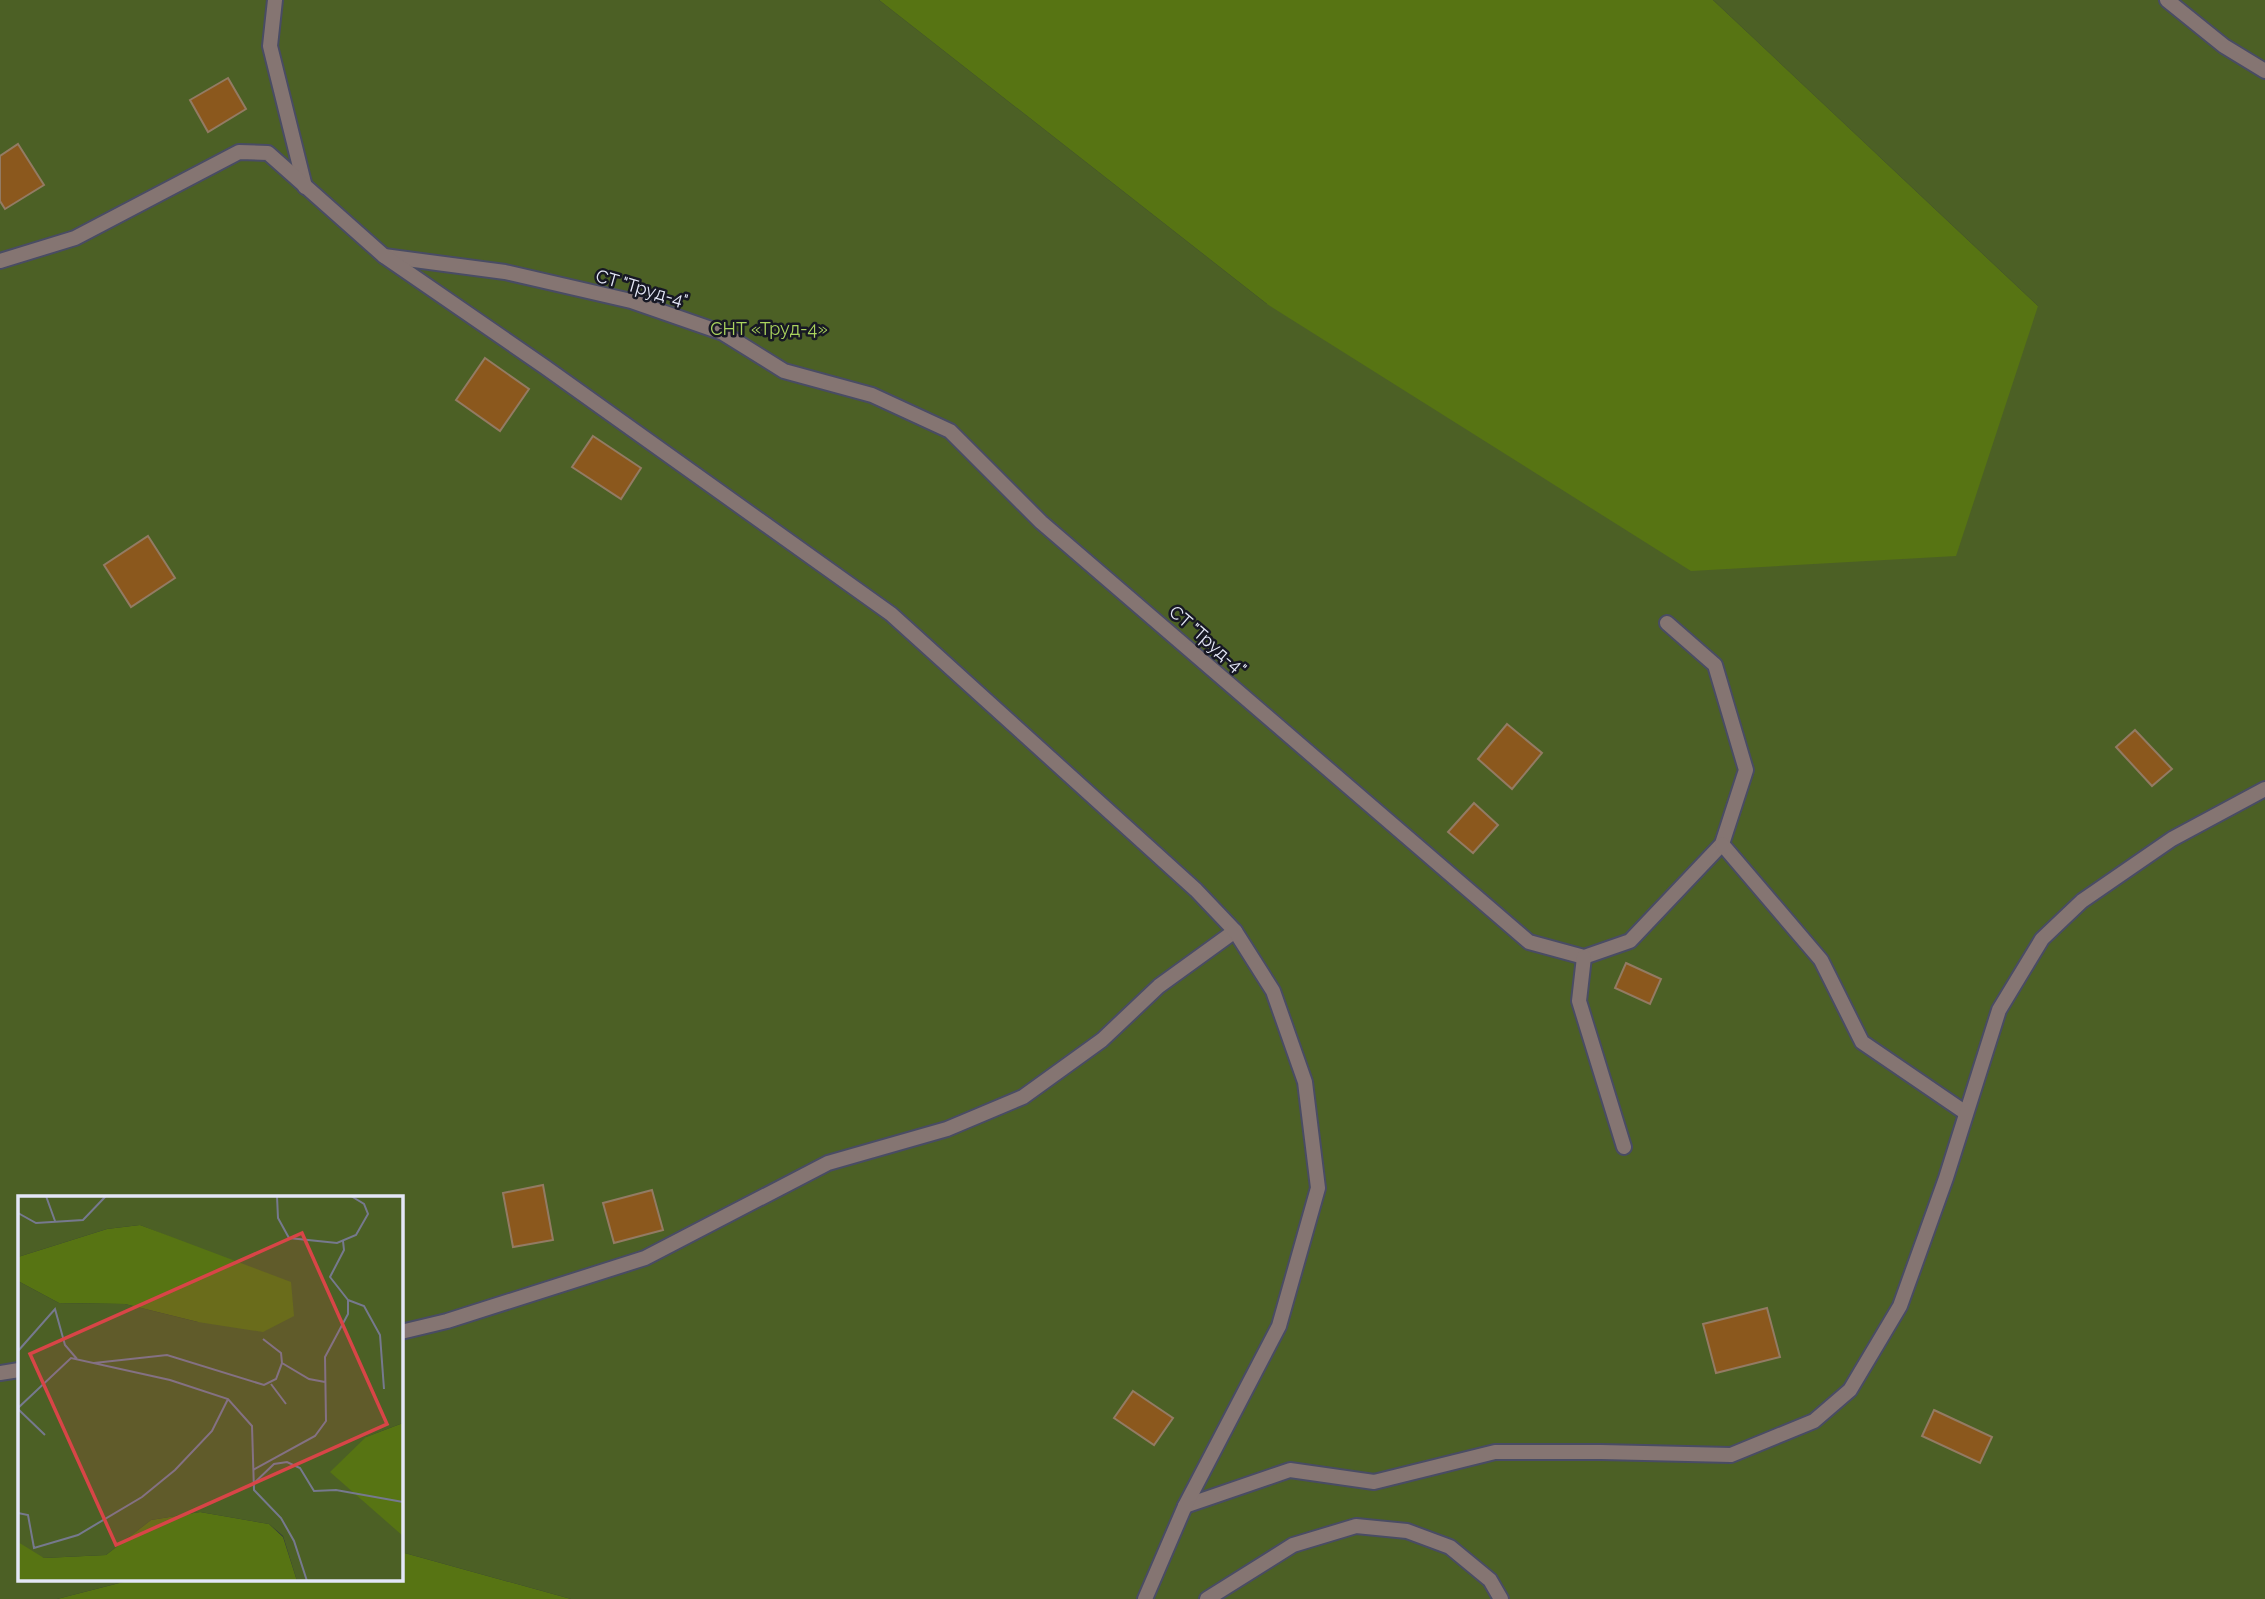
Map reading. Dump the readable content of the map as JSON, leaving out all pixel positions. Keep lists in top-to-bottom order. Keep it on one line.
{"streets":{"street":["СТ \"Труд-4\""]},"parks":["СНТ «Труд-4»"]}
